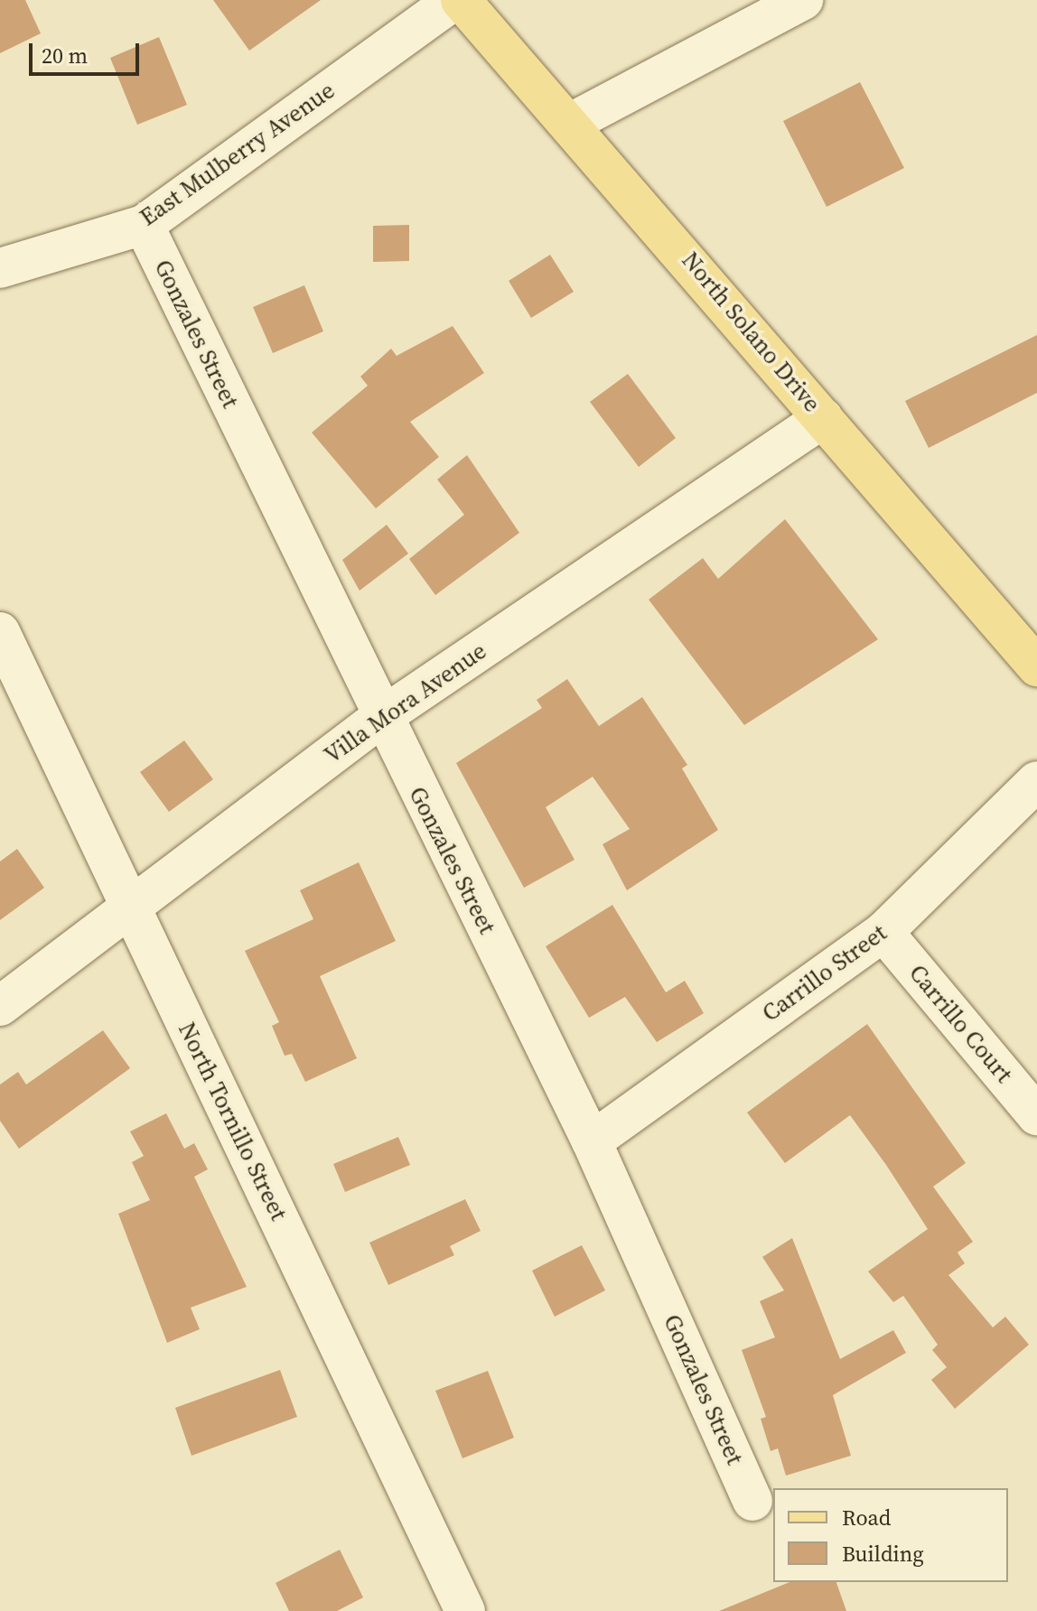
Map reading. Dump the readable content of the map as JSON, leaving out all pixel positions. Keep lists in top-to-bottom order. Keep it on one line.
{"streets":{"main road":["North Solano Drive"],"street":["East Mulberry Avenue","Gonzales Street","Villa Mora Avenue","Carrillo Street","Carrillo Court","North Tornillo Street"]},"crossings":[["East Mulberry Avenue","Gonzales Street"],["North Solano Drive","Villa Mora Avenue"],["Gonzales Street","Villa Mora Avenue"],["Gonzales Street","Carrillo Street"],["Villa Mora Avenue","North Tornillo Street"],["Carrillo Street","Carrillo Court"]],"legend":["Road","Building"],"scale_bar":"20 m"}
